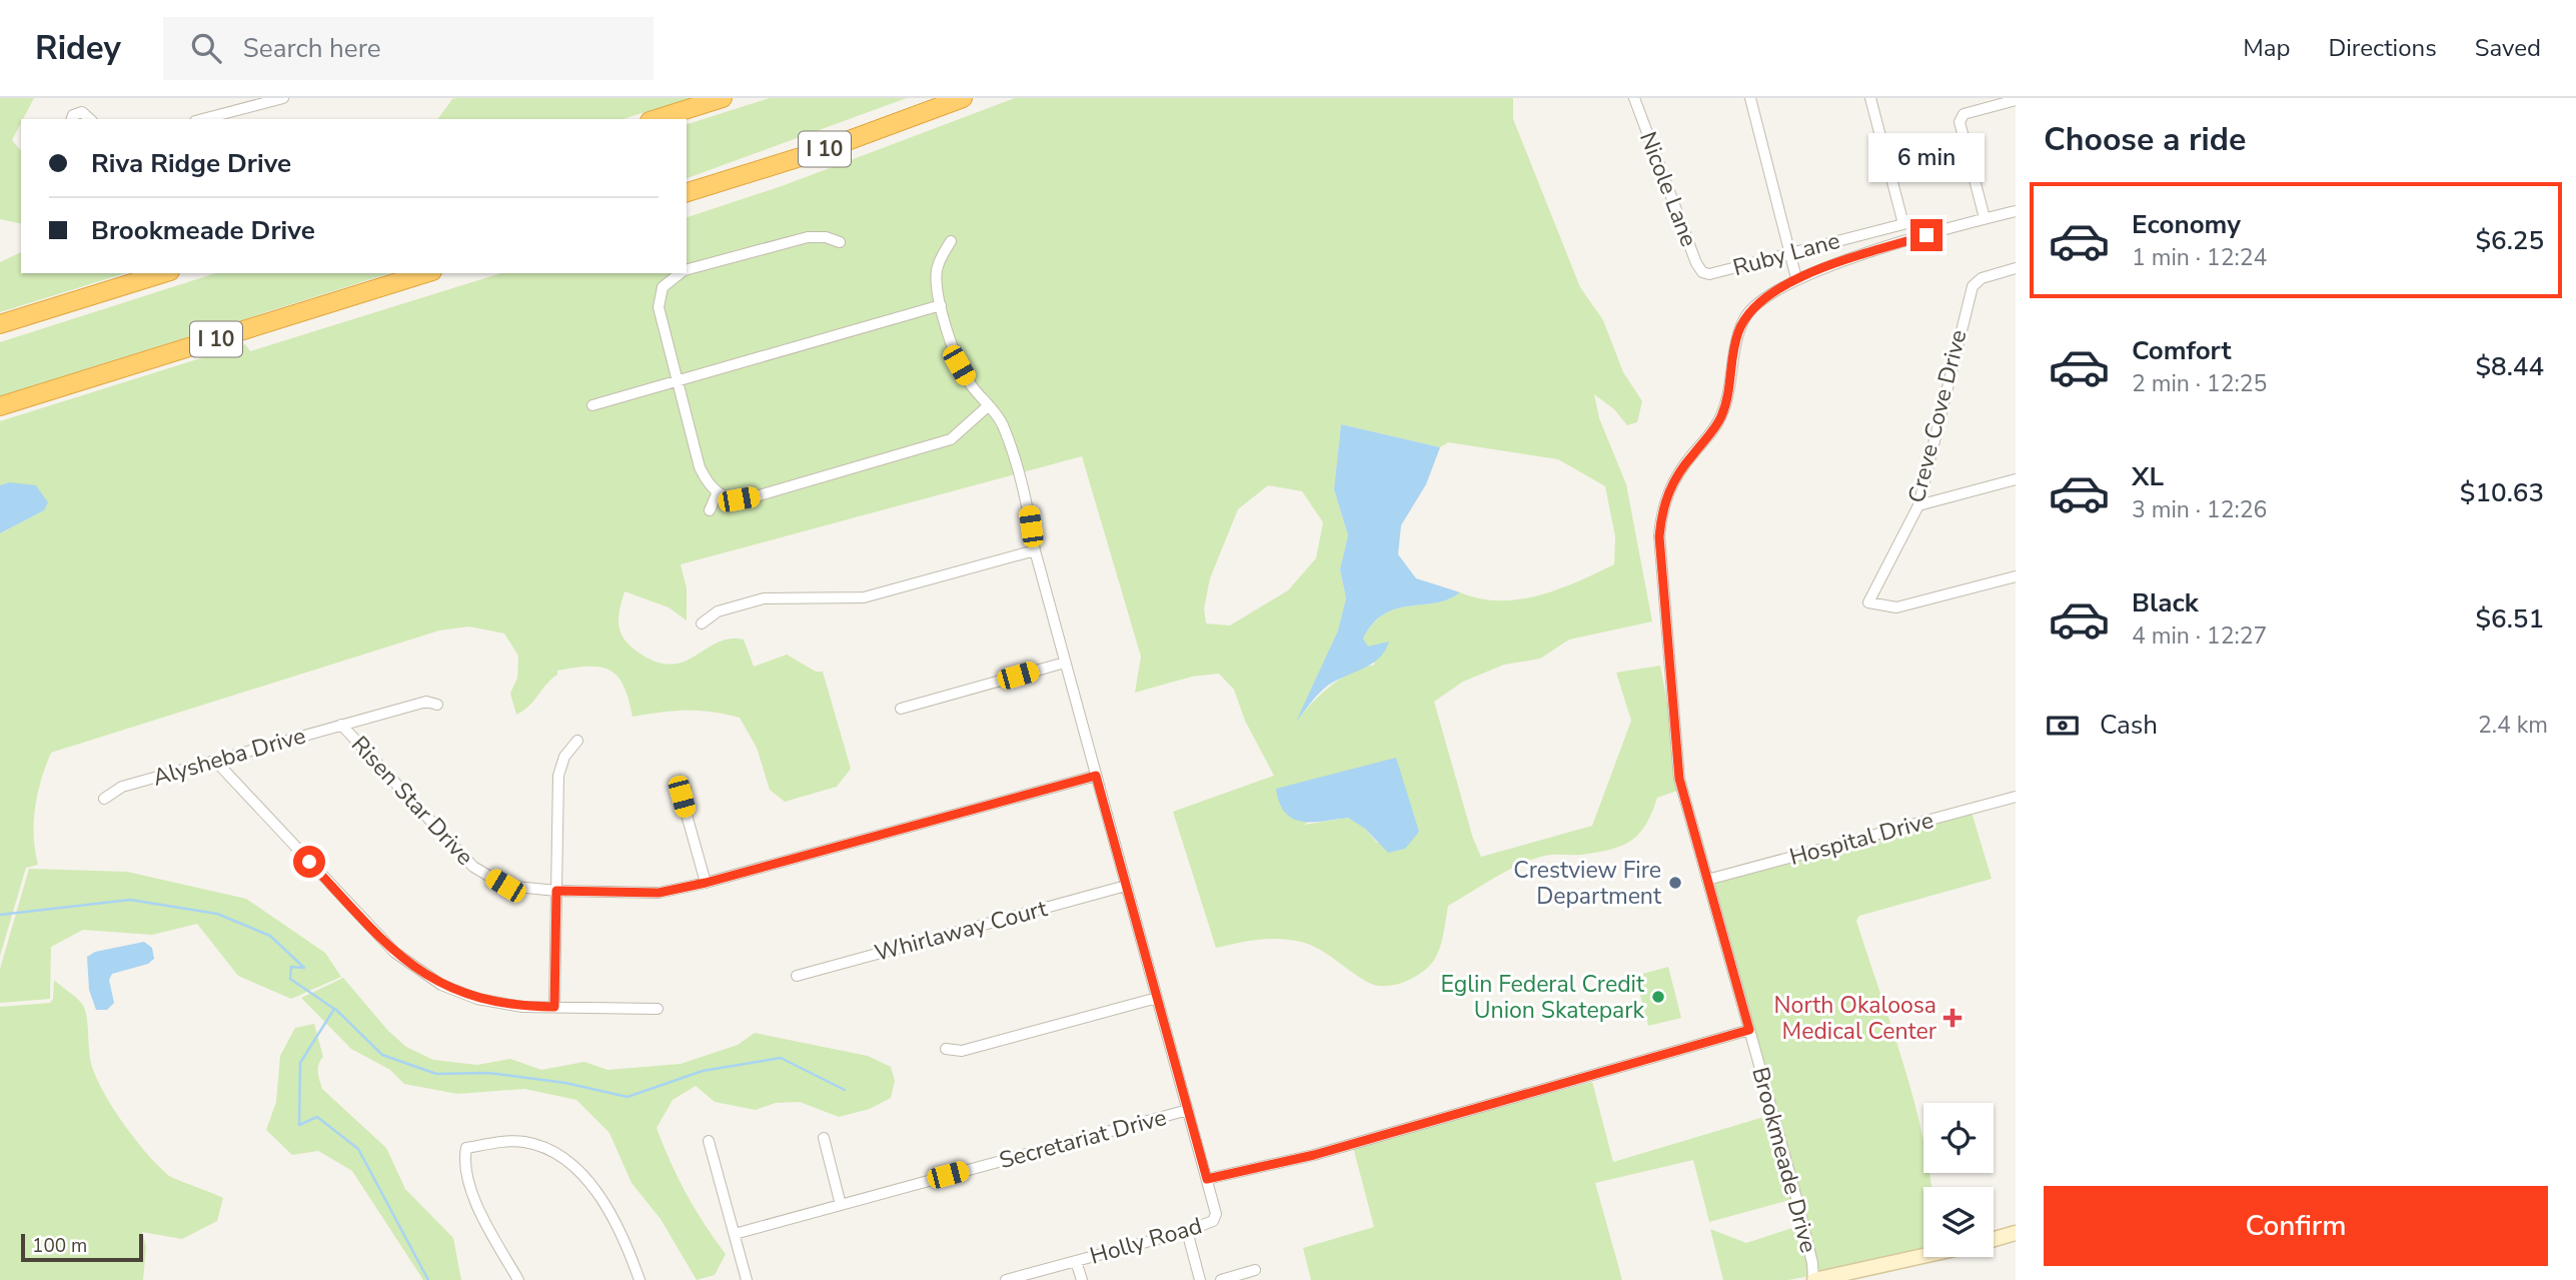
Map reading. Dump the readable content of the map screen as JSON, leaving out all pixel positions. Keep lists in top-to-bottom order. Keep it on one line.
{"streets":{"highway":["I 10"],"street":["Nicole Lane","Ruby Lane","Creve Cove Drive","Alysheba Drive","Risen Star Drive","Hospital Drive","Whirlaway Court","Secretariat Drive","Brookmeade Drive","Holly Road"]},"crossings":[["Nicole Lane","Ruby Lane"],["Alysheba Drive","Risen Star Drive"],["Hospital Drive","Brookmeade Drive"],["Brookmeade Drive","Holly Road"]],"places":{"other":["Crestview Fire Department","Eglin Federal Credit Union Skatepark"],"health":["North Okaloosa Medical Center"]},"scale_bar":"100 m","page":{"header":"Ridey","search":"Search here","nav":["Map","Directions","Saved"],"heading":"Choose a ride","banner":["Riva Ridge Drive","Brookmeade Drive"],"bubble":"6 min","list":[{"name":"Economy","note":"1 min · 12:24","value":"$6.25"},{"name":"Comfort","note":"2 min · 12:25","value":"$8.44"},{"name":"XL","note":"3 min · 12:26","value":"$10.63"},{"name":"Black","note":"4 min · 12:27","value":"$6.51"}],"pay":["Cash","2.4 km"],"buttons":"Confirm","scale":"100 m"}}
